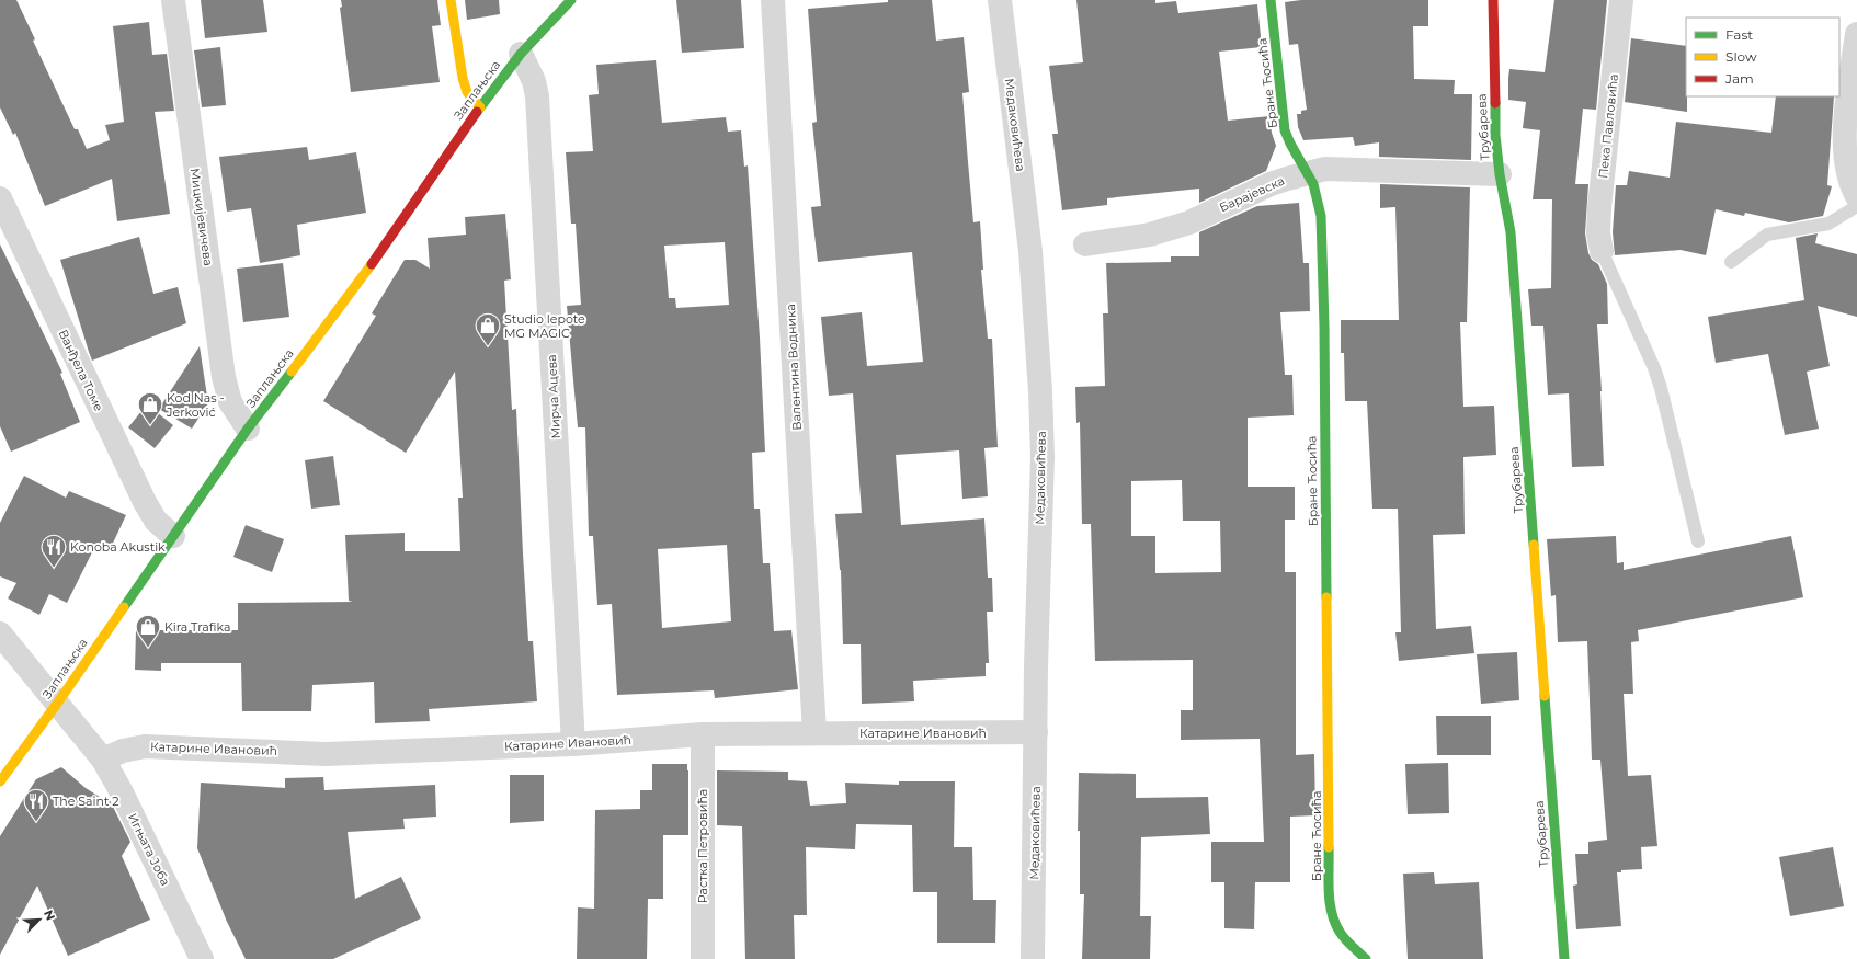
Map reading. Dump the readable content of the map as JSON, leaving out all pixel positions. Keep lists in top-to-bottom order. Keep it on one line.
{"streets":{"street":["Бране Ћосића","Заплањска","Медаковићева","Пека Павловића","Трубарева","Барајевска","Мицкијевичева","Валентина Водника","Ванђела Томе","Мирча Ацева","Катарине Ивановић","Растка Петровића","Игњата Јоба"]},"crossings":[["Бране Ћосића","Барајевска"],["Заплањска","Мицкијевичева"],["Заплањска","Ванђела Томе"],["Заплањска","Мирча Ацева"],["Заплањска","Игњата Јоба"],["Медаковићева","Катарине Ивановић"],["Трубарева","Барајевска"],["Валентина Водника","Катарине Ивановић"],["Мирча Ацева","Катарине Ивановић"],["Катарине Ивановић","Растка Петровића"],["Катарине Ивановић","Игњата Јоба"]],"places":{"shop":["Studio lepote MG MAGIC","Kod Nas - Jerković","Kira Trafika"],"restaurant":["Konoba Akustik","The Saint 2"]},"legend":["Fast","Slow","Jam"],"north":"top right"}
